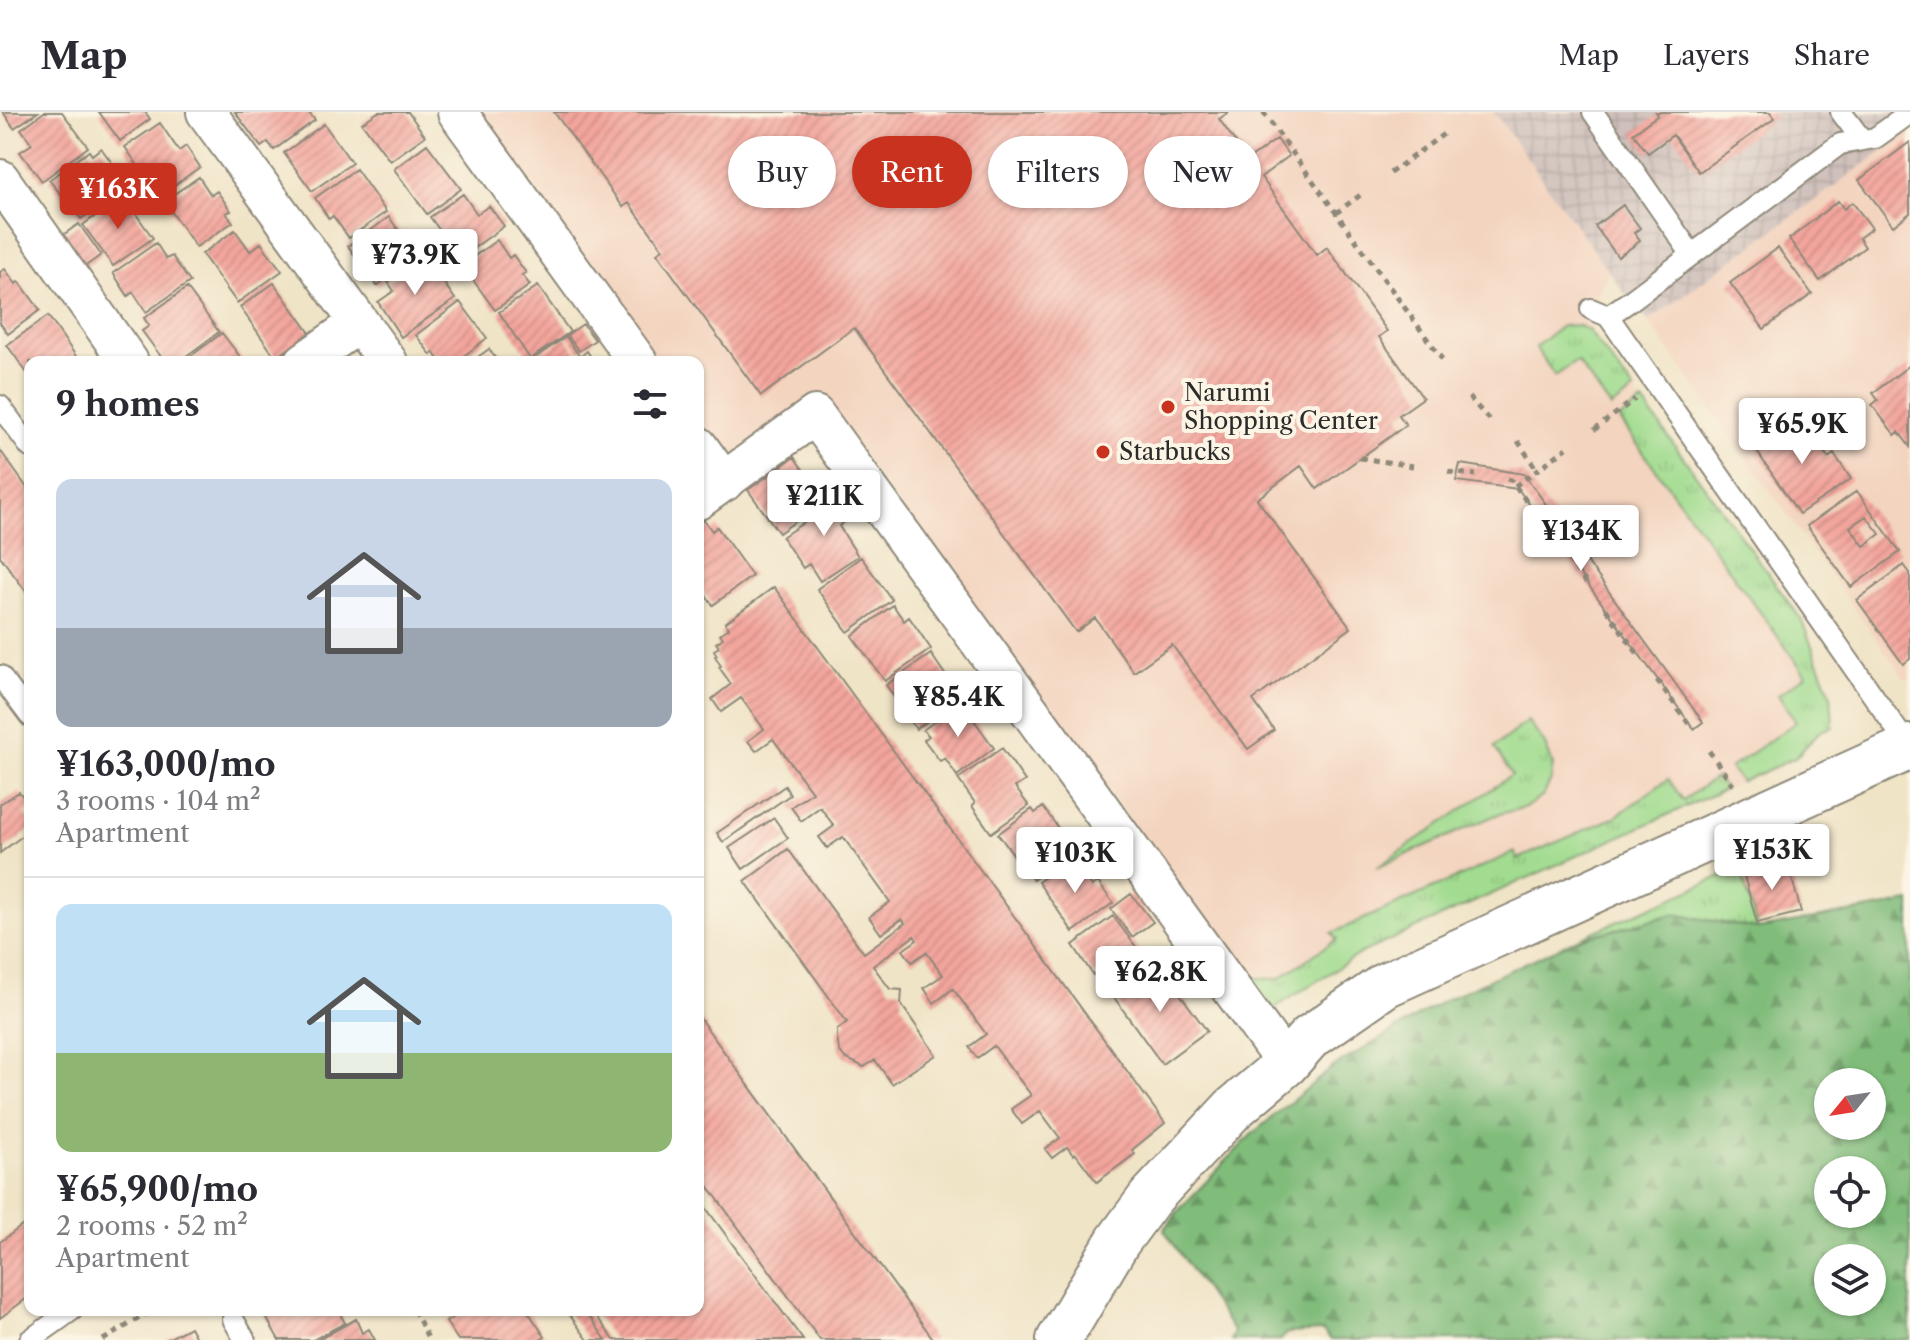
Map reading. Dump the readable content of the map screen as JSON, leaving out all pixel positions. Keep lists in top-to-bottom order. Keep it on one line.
{"places":["Narumi Shopping Center","Starbucks"],"north":"bottom left","page":{"header":"Map","nav":["Map","Layers","Share"],"chip":["Buy","Rent","Filters","New"],"price":["¥163K","¥73.9K","¥65.9K","¥211K","¥134K","¥85.4K","¥153K","¥103K","¥62.8K"],"heading":"9 homes","list":[{"name":"¥163,000/mo","note":"3 rooms · 104 m² · Apartment"},{"name":"¥65,900/mo","note":"2 rooms · 52 m² · Apartment"}]}}
